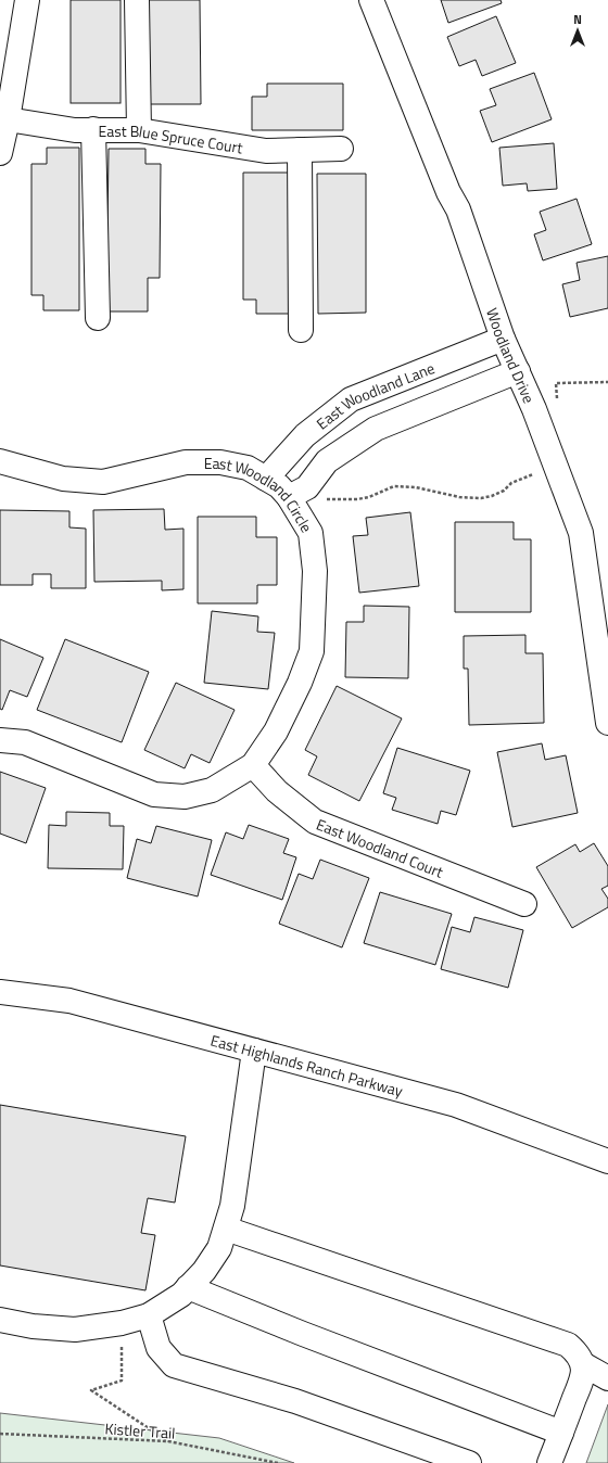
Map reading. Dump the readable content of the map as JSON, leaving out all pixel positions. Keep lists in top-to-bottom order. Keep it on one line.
{"streets":{"street":["East Blue Spruce Court","Woodland Drive","East Woodland Lane","East Woodland Circle","East Woodland Court","East Highlands Ranch Parkway"],"path":["Kistler Trail"]},"crossings":[["Woodland Drive","East Woodland Lane"],["East Woodland Lane","East Woodland Circle"],["East Woodland Circle","East Woodland Court"]],"north":"top"}
